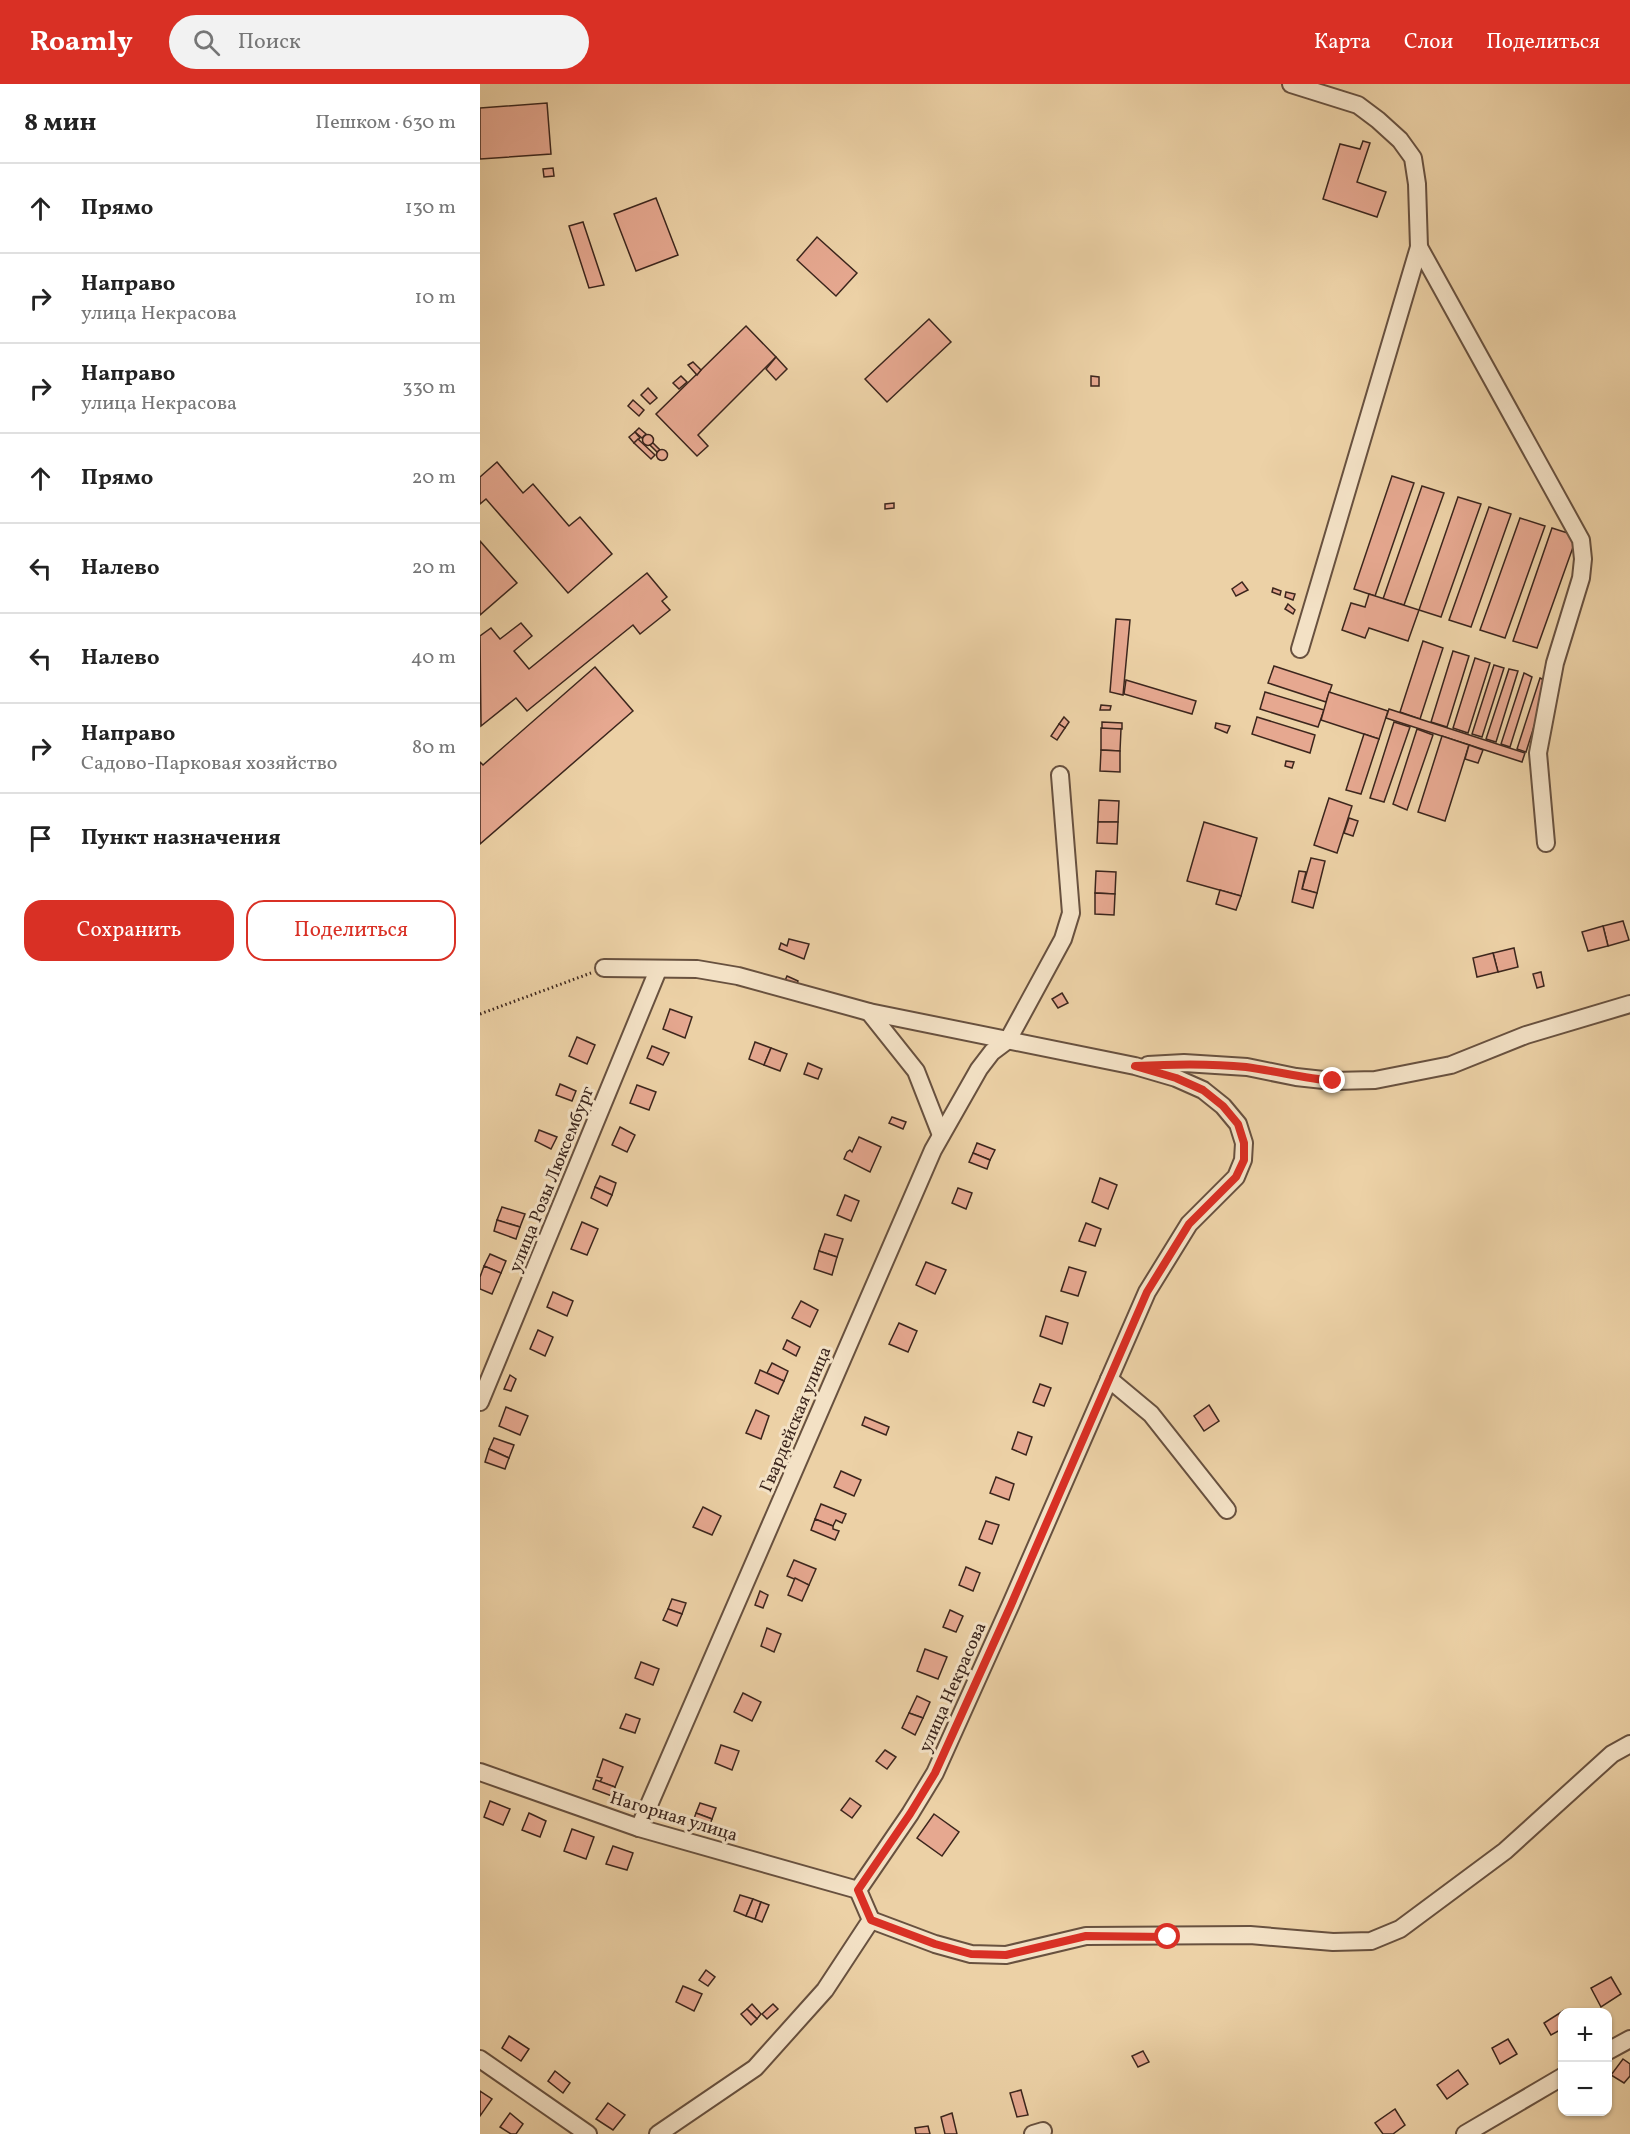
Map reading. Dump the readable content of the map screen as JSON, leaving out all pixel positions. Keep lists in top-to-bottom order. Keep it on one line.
{"streets":{"street":["улица Розы Люксембург","Гвардейская улица","улица Некрасова","Нагорная улица"]},"crossings":[["Гвардейская улица","Нагорная улица"],["улица Некрасова","Нагорная улица"]],"page":{"header":"Roamly","search":"Поиск","nav":["Карта","Слои","Поделиться"],"heading":["8 мин","Пешком · 630 m"],"list":[["Прямо","130 m"],["Направо","улица Некрасова","10 m"],["Направо","улица Некрасова","330 m"],["Прямо","20 m"],["Налево","20 m"],["Налево","40 m"],["Направо","Садово-Парковая хозяйство","80 m"],"Пункт назначения"],"buttons":["Сохранить","Поделиться"],"map_buttons":["+","−"]}}
